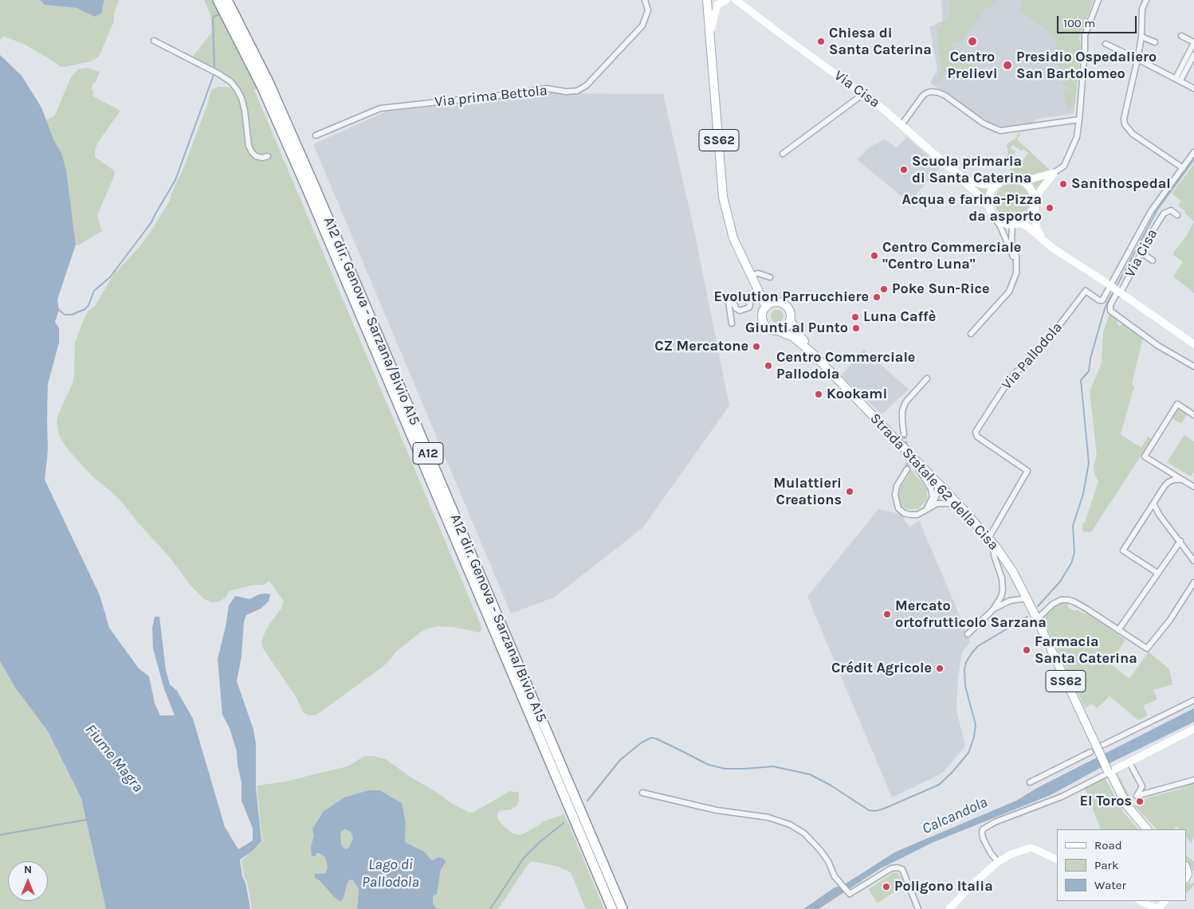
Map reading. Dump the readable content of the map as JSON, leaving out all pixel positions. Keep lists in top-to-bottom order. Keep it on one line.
{"streets":{"highway":["A12 dir. Genova - Sarzana/Bivio A15","A12"],"main road":["SS62","Strada Statale 62 della Cisa"],"street":["Via Cisa","Via prima Bettola","Via Pallodola"]},"crossings":[["Via Cisa","Via Pallodola"],["Via Cisa","Strada Statale 62 della Cisa"],["Via Pallodola","Strada Statale 62 della Cisa"]],"water":["Fiume Magra","Calcandola","Lago di Pallodola"],"places":["Chiesa di Santa Caterina","Centro Prelievi","Presidio Ospedaliero San Bartolomeo","Scuola primaria di Santa Caterina","Sanithospedal","Acqua e farina-Pizza da asporto","Centro Commerciale \"Centro Luna\"","Poke Sun-Rice","Evolution Parrucchiere","Luna Caffè","Giunti al Punto","CZ Mercatone","Centro Commerciale Pallodola","Kookami","Mulattieri Creations","Mercato ortofrutticolo Sarzana","Farmacia Santa Caterina","Crédit Agricole","El Toros","Poligono Italia"],"legend":["Road","Park","Water"],"scale_bar":"100 m","north":"top"}
